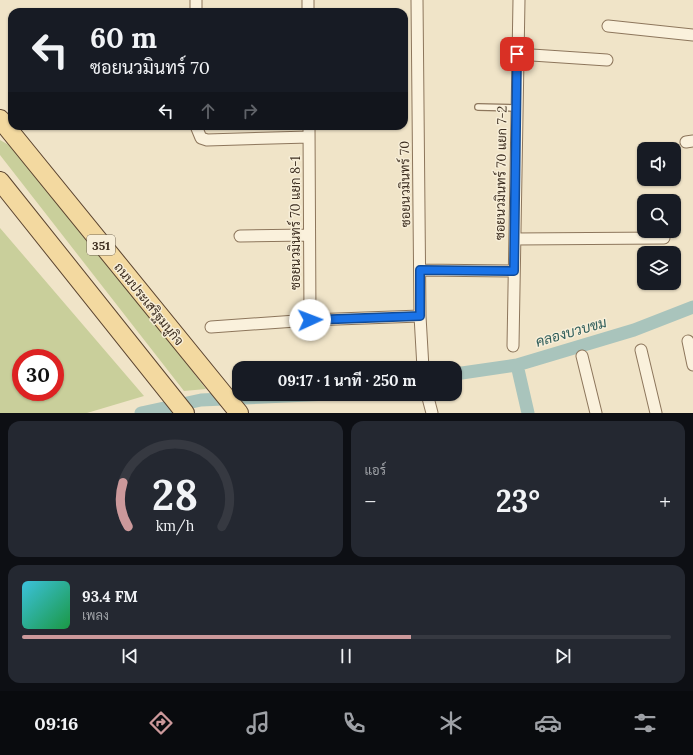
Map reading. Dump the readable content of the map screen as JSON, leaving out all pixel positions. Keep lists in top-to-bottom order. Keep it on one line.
{"streets":{"main road":["351","ถนนประเสริฐมนูกิจ"],"street":["ซอยนวมินทร์ 70 แยก 7-2","ซอยนวมินทร์ 70","ซอยนวมินทร์ 70 แยก 8-1"]},"water":["คลองบวบขม"],"page":{"turn":["60 m","ซอยนวมินทร์ 70"],"limit":"30","trip":"09:17 · 1 นาที · 250 m","tile":"แอร์","heat":["−","23°","+"],"song":["93.4 FM","เพลง"],"tabs":"09:16","gauge":["28","km/h"]}}
